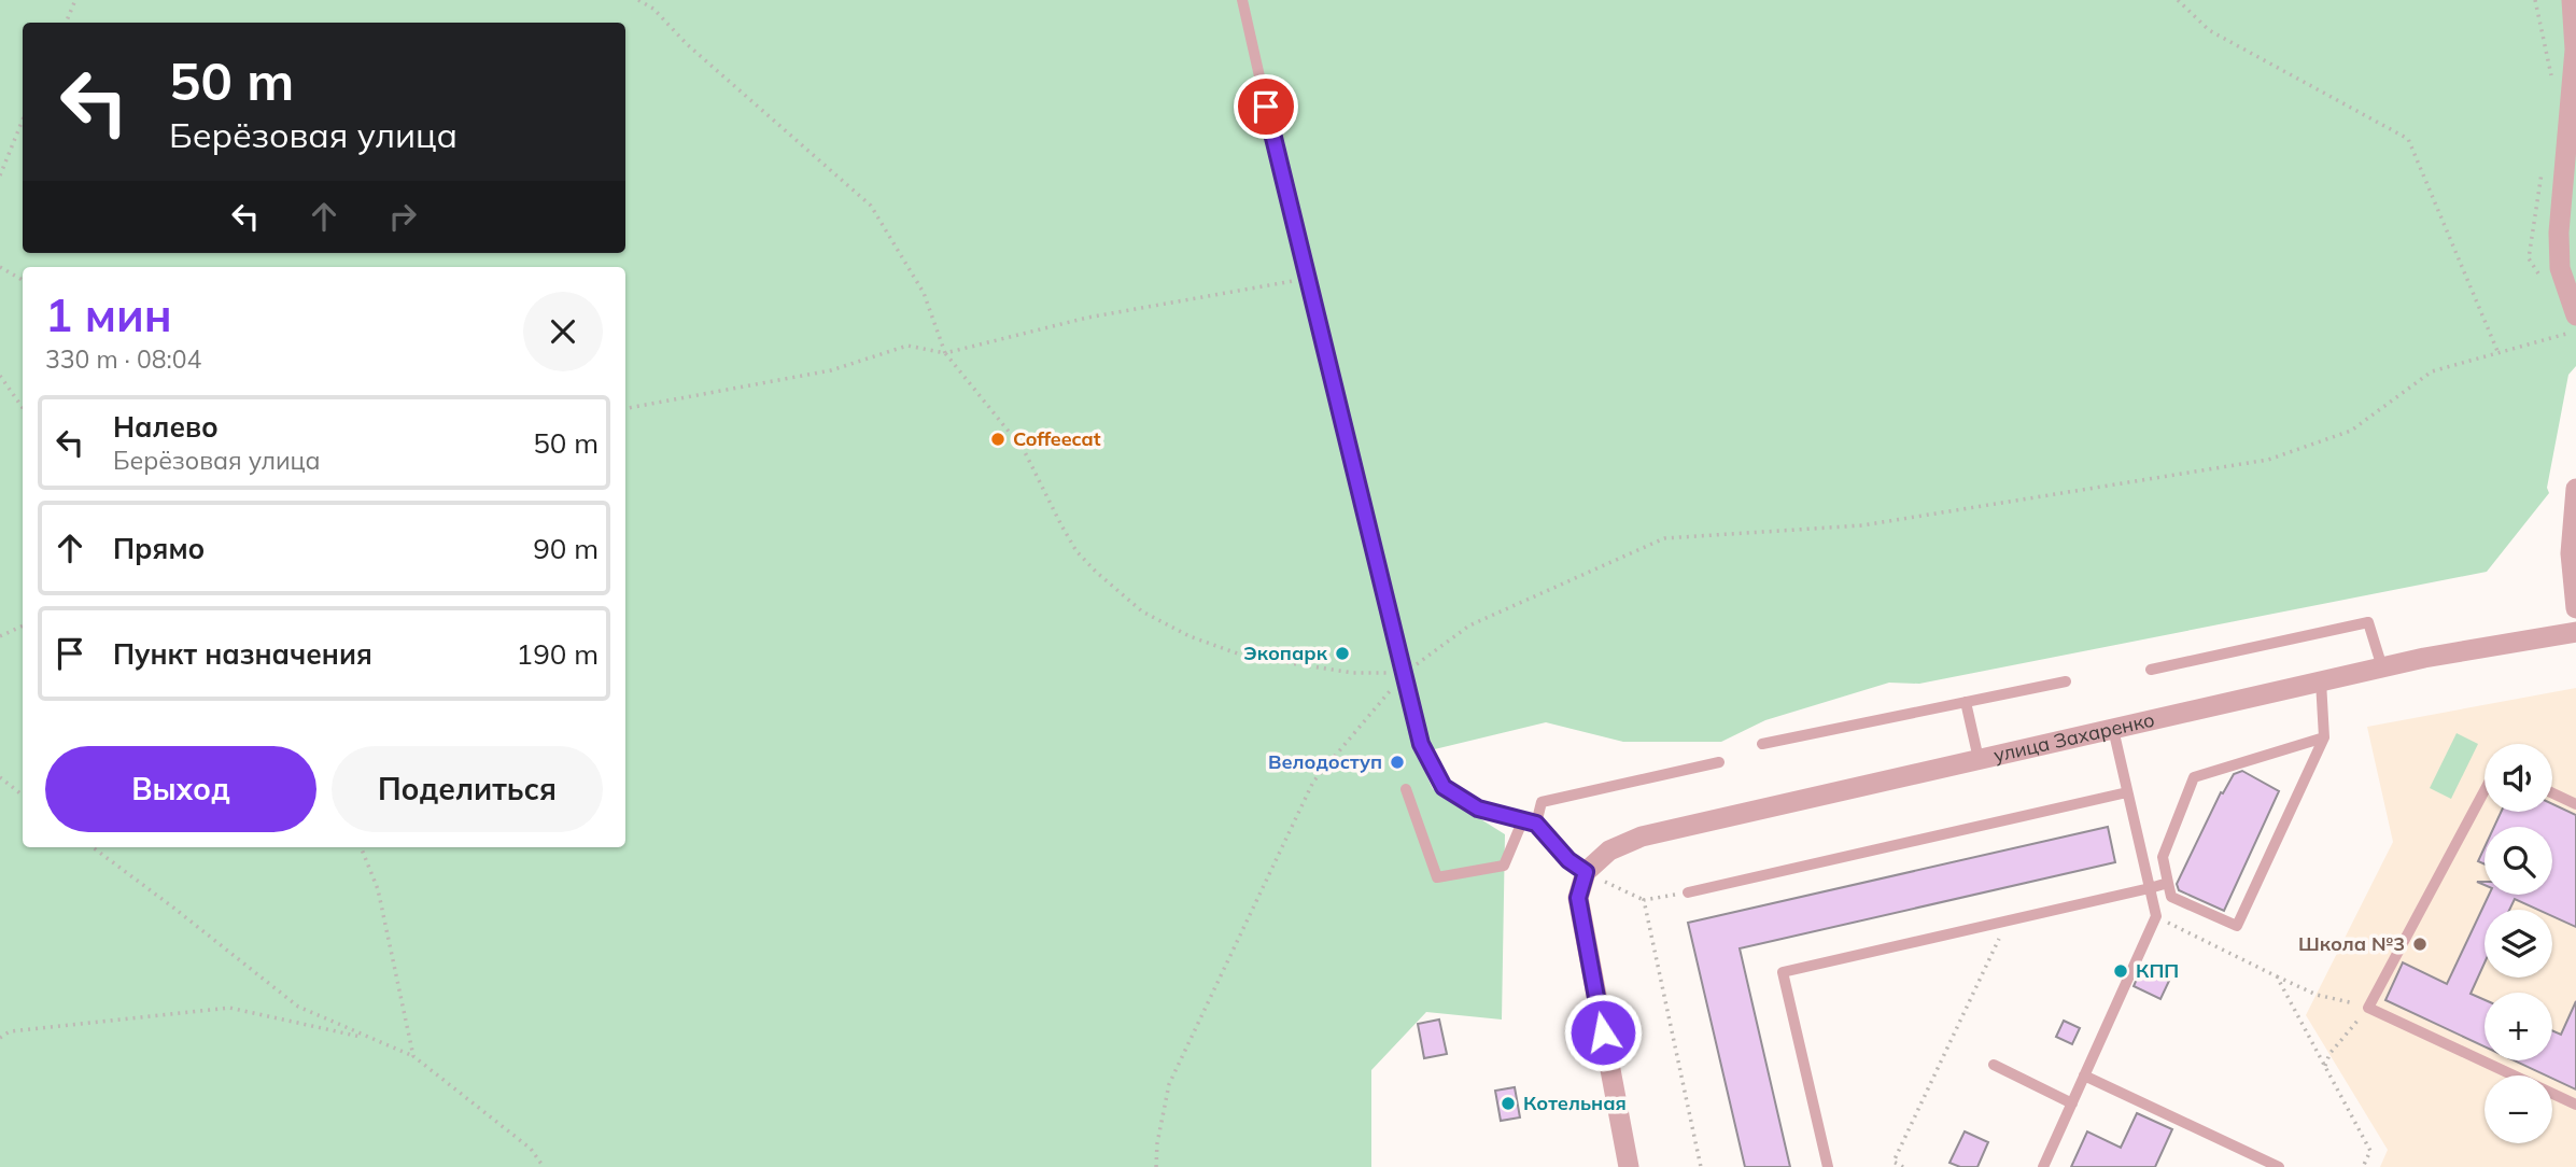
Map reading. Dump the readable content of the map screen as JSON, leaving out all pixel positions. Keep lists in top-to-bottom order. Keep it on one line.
{"streets":{"street":["улица Захаренко"]},"places":["Coffeecat","Экопарк","Велодоступ","Школа №3","КПП","Котельная"],"page":{"turn":["50 m","Берёзовая улица"],"heading":["1 мин","330 m · 08:04"],"list":[{"name":"Налево","note":"Берёзовая улица","value":"50 m"},{"name":"Прямо","value":"90 m"},{"name":"Пункт назначения","value":"190 m"}],"buttons":["Выход","Поделиться"],"map_buttons":["+","−"]}}
